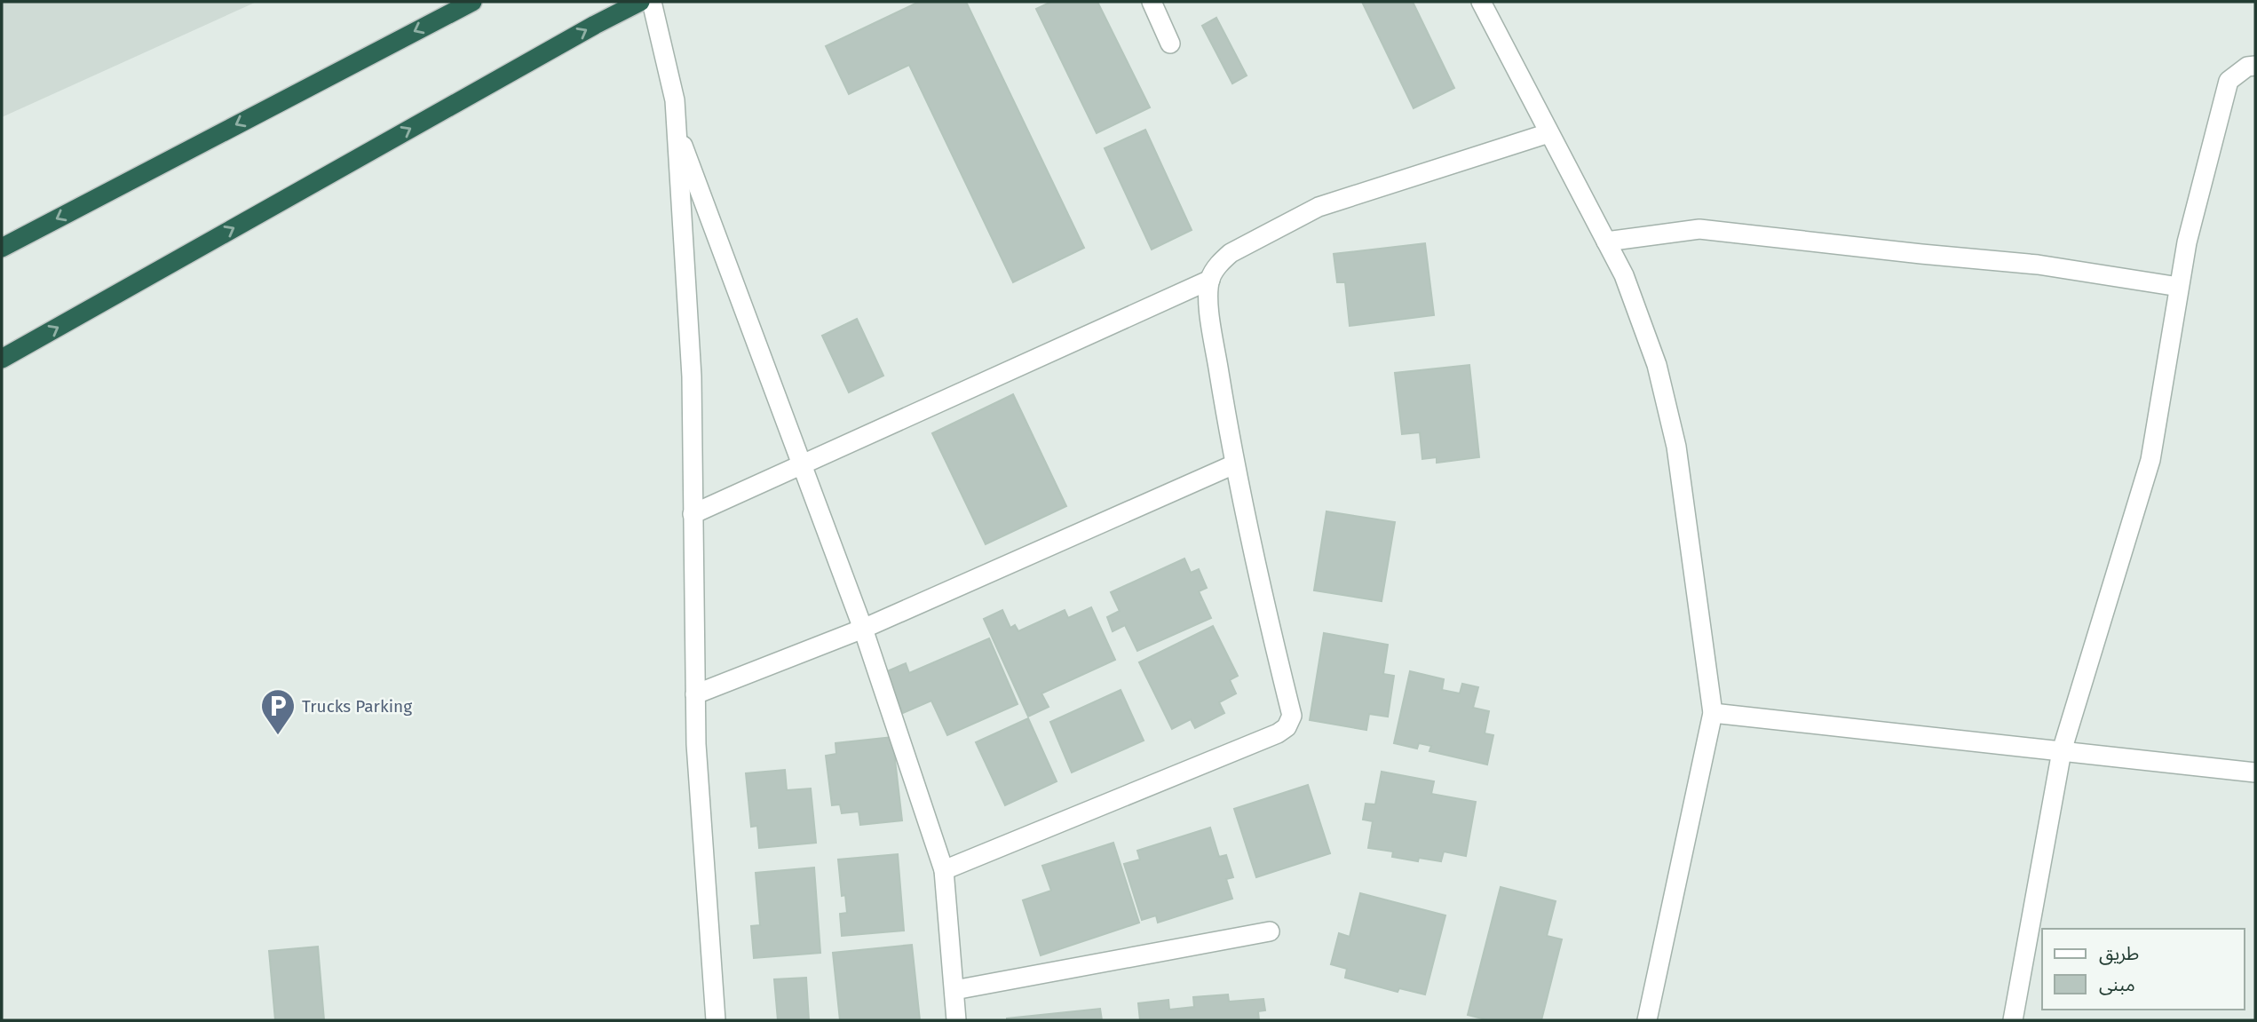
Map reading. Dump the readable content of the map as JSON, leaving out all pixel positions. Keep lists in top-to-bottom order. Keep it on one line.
{"places":{"parking":["Trucks Parking"]},"legend":["طريق","مبنى"]}
